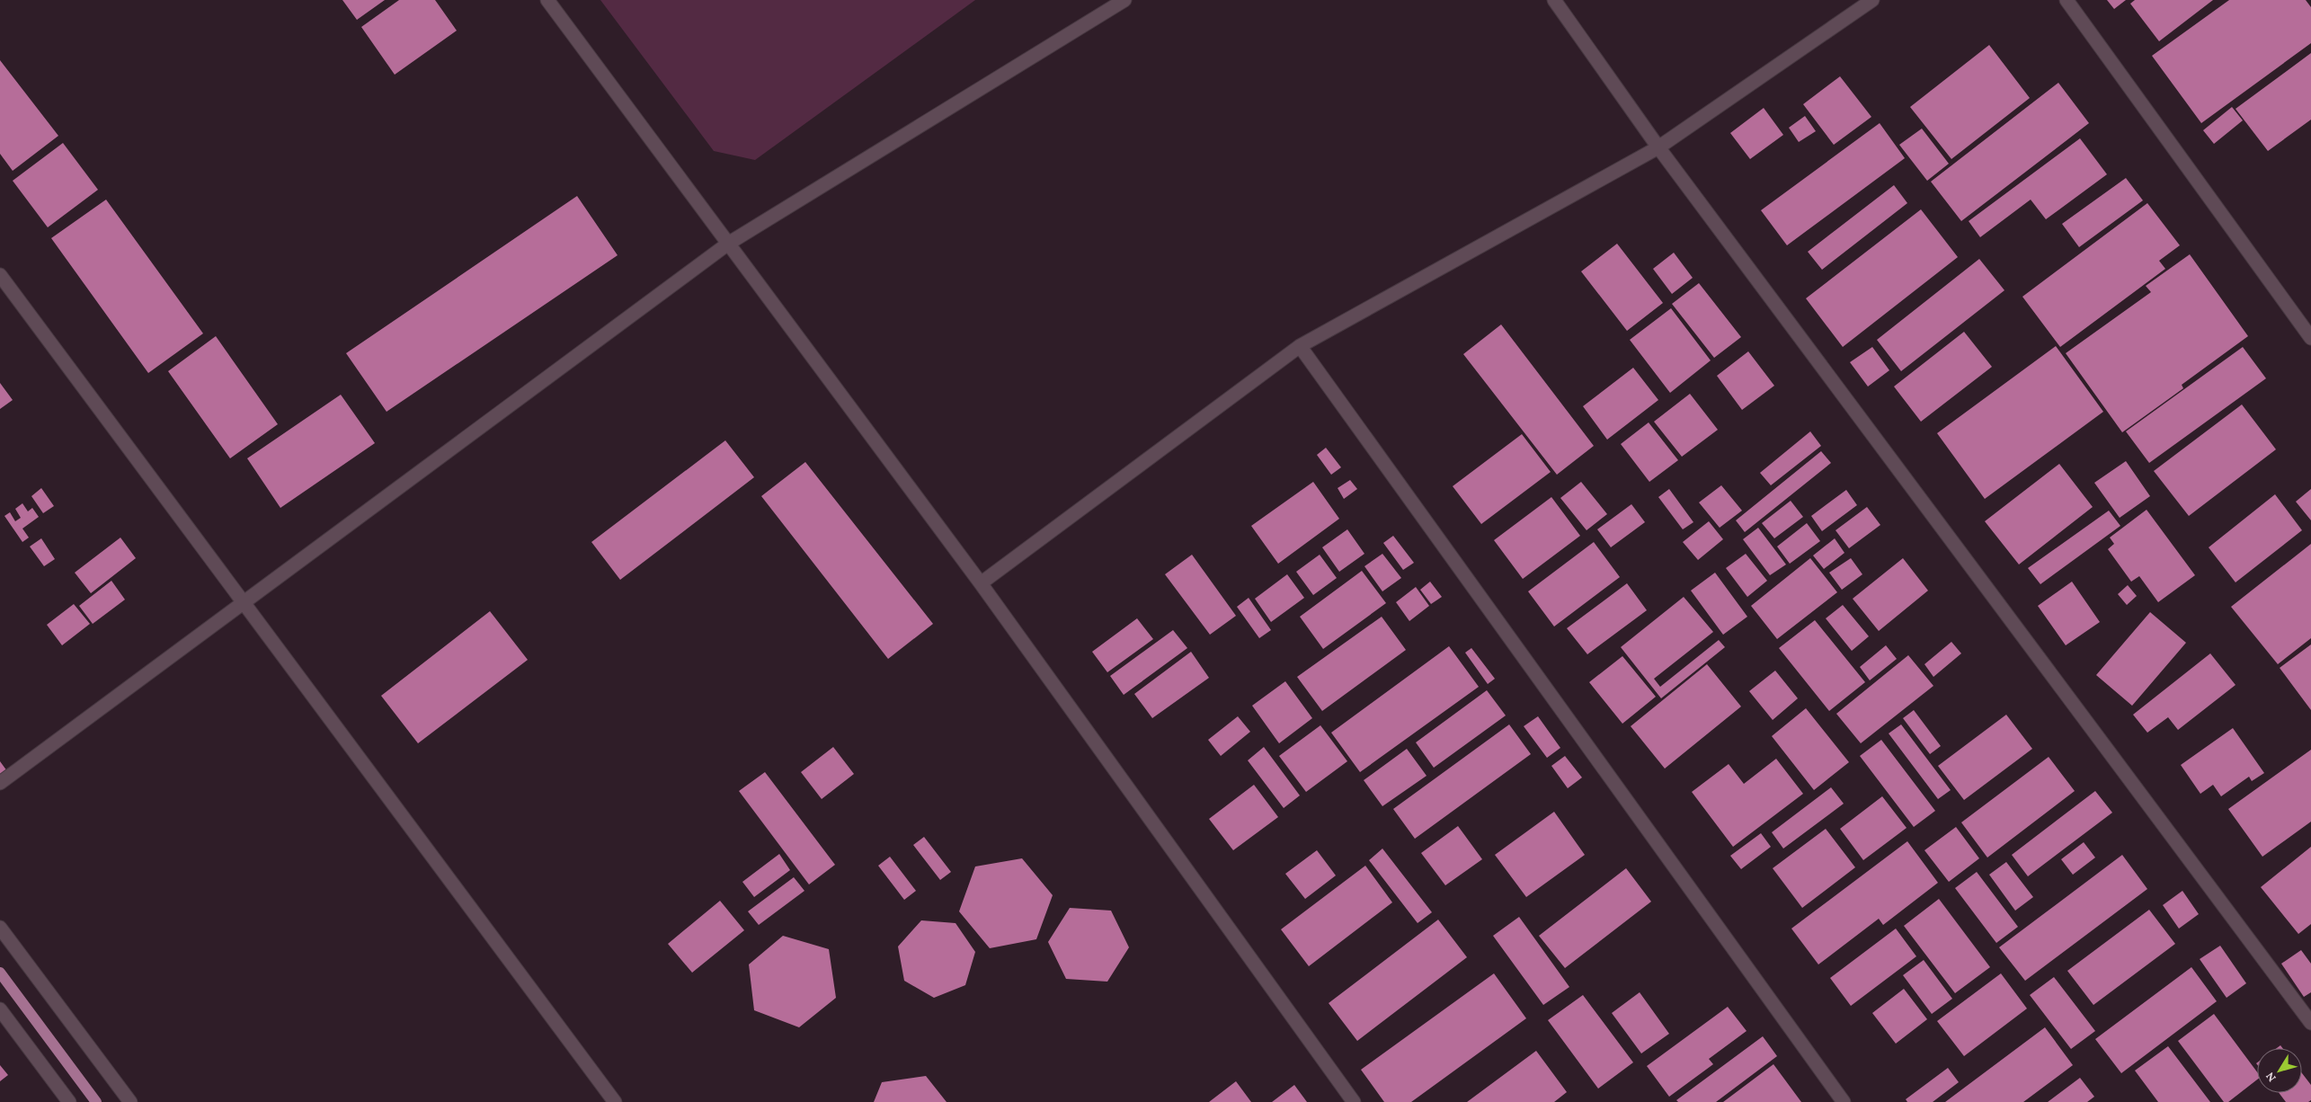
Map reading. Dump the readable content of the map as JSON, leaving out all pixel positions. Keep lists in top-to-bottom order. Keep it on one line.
{"north":"bottom left"}
